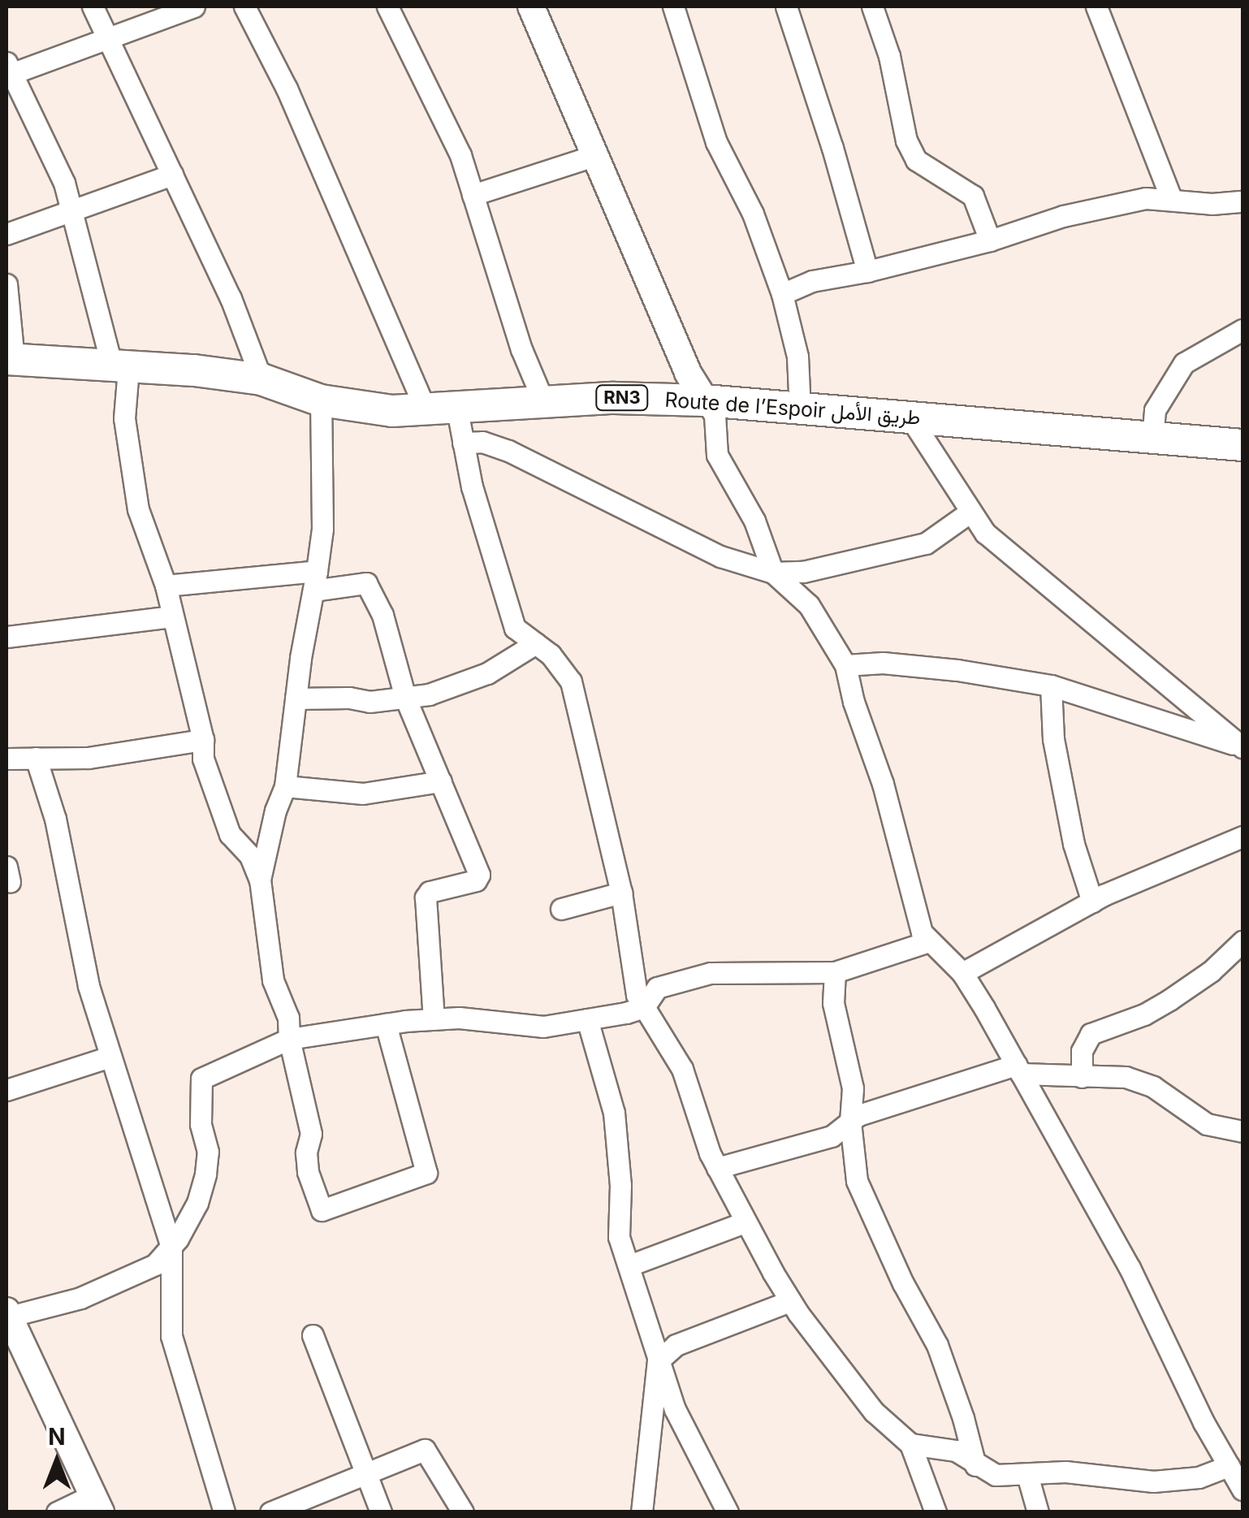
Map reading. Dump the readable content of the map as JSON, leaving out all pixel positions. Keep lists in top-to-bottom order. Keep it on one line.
{"streets":{"highway":["RN3","Route de l’Espoir طريق الأمل"]},"north":"top"}
